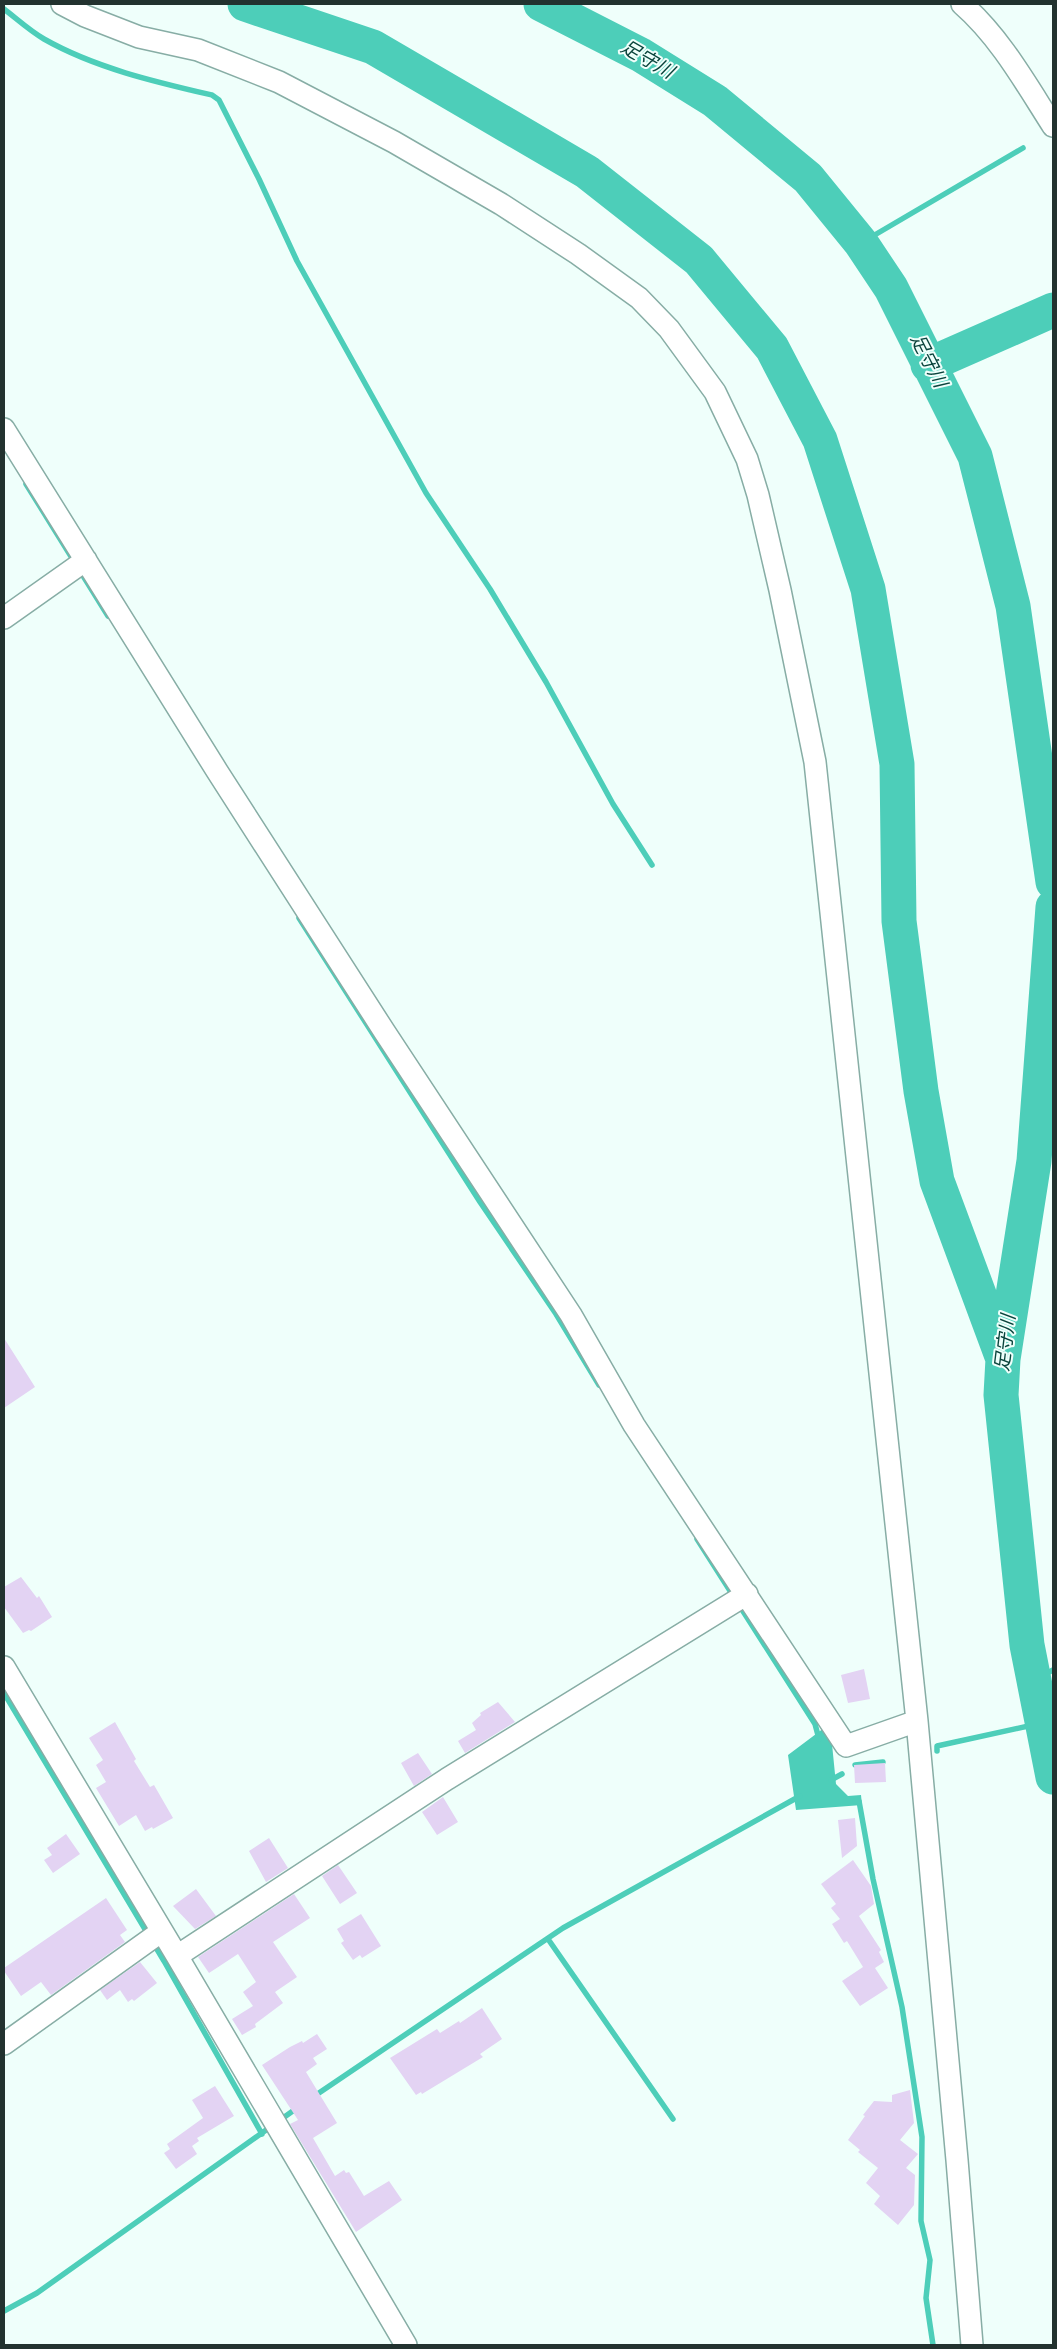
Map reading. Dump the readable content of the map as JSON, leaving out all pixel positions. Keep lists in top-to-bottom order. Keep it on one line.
{"water":["足守川"]}
